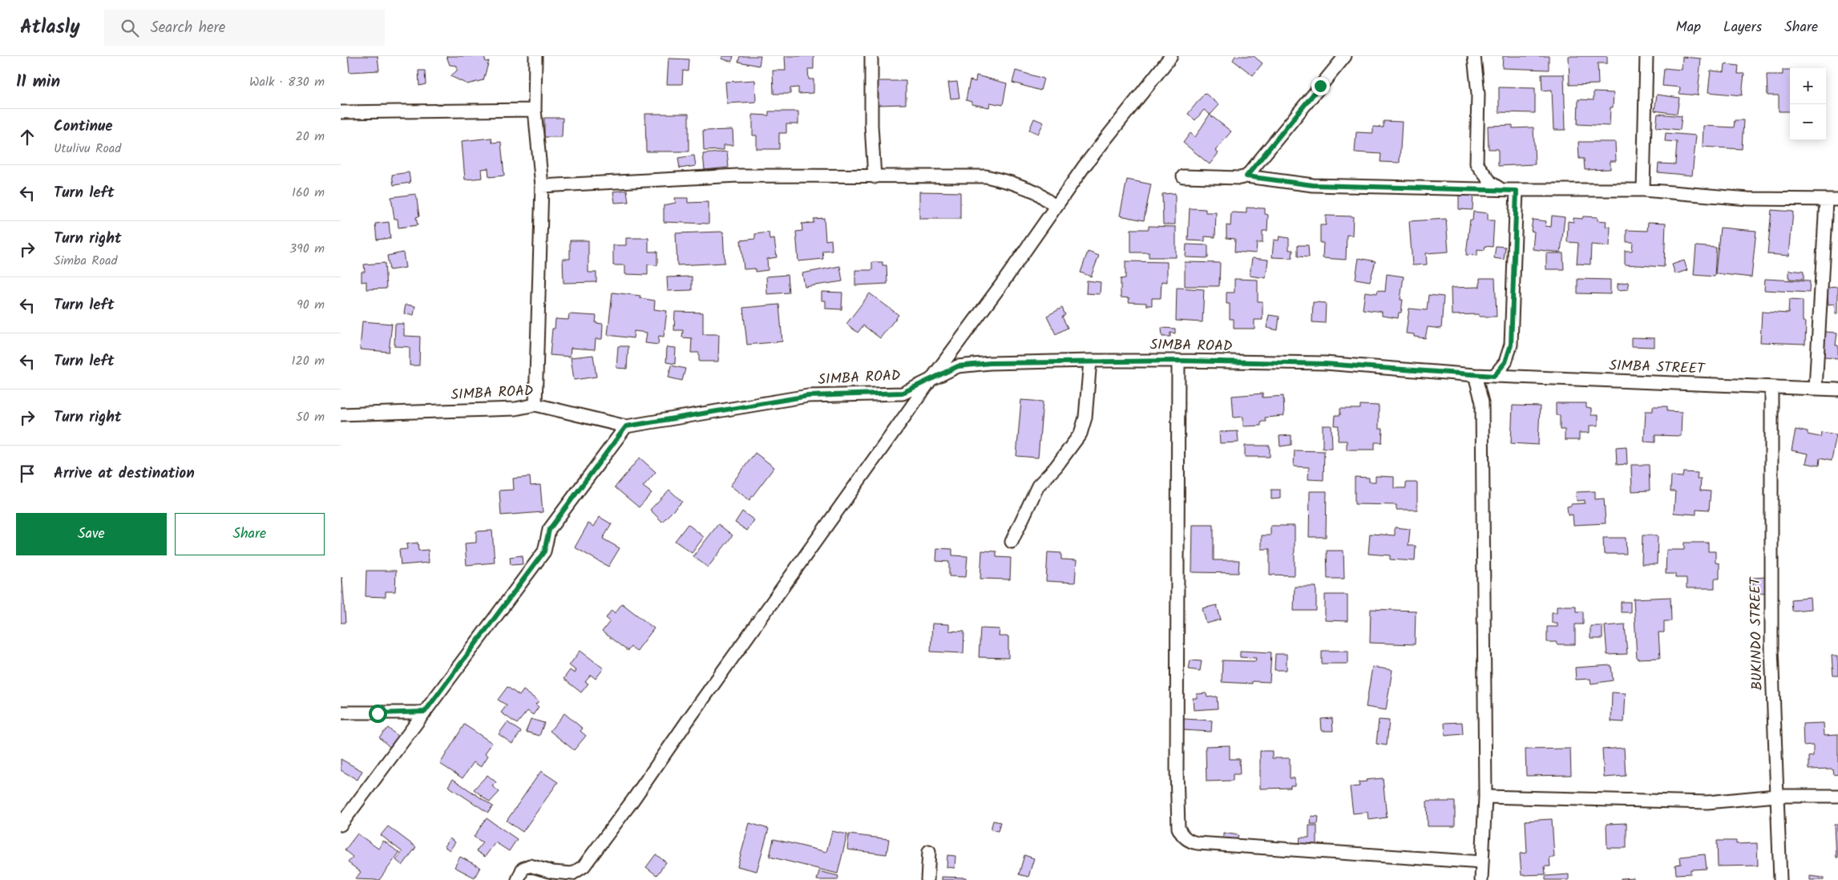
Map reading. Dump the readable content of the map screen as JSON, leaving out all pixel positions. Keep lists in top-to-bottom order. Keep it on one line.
{"streets":{"street":["SIMBA ROAD","SIMBA STREET","BUKINDO STREET"]},"crossings":[["SIMBA ROAD","SIMBA STREET"],["SIMBA STREET","BUKINDO STREET"]],"page":{"header":"Atlasly","search":"Search here","nav":["Map","Layers","Share"],"heading":["11 min","Walk · 830 m"],"map_buttons":["+","−"],"list":[["Continue","Utulivu Road","20 m"],["Turn left","160 m"],["Turn right","Simba Road","390 m"],["Turn left","90 m"],["Turn left","120 m"],["Turn right","50 m"],"Arrive at destination"],"buttons":["Save","Share"]}}
